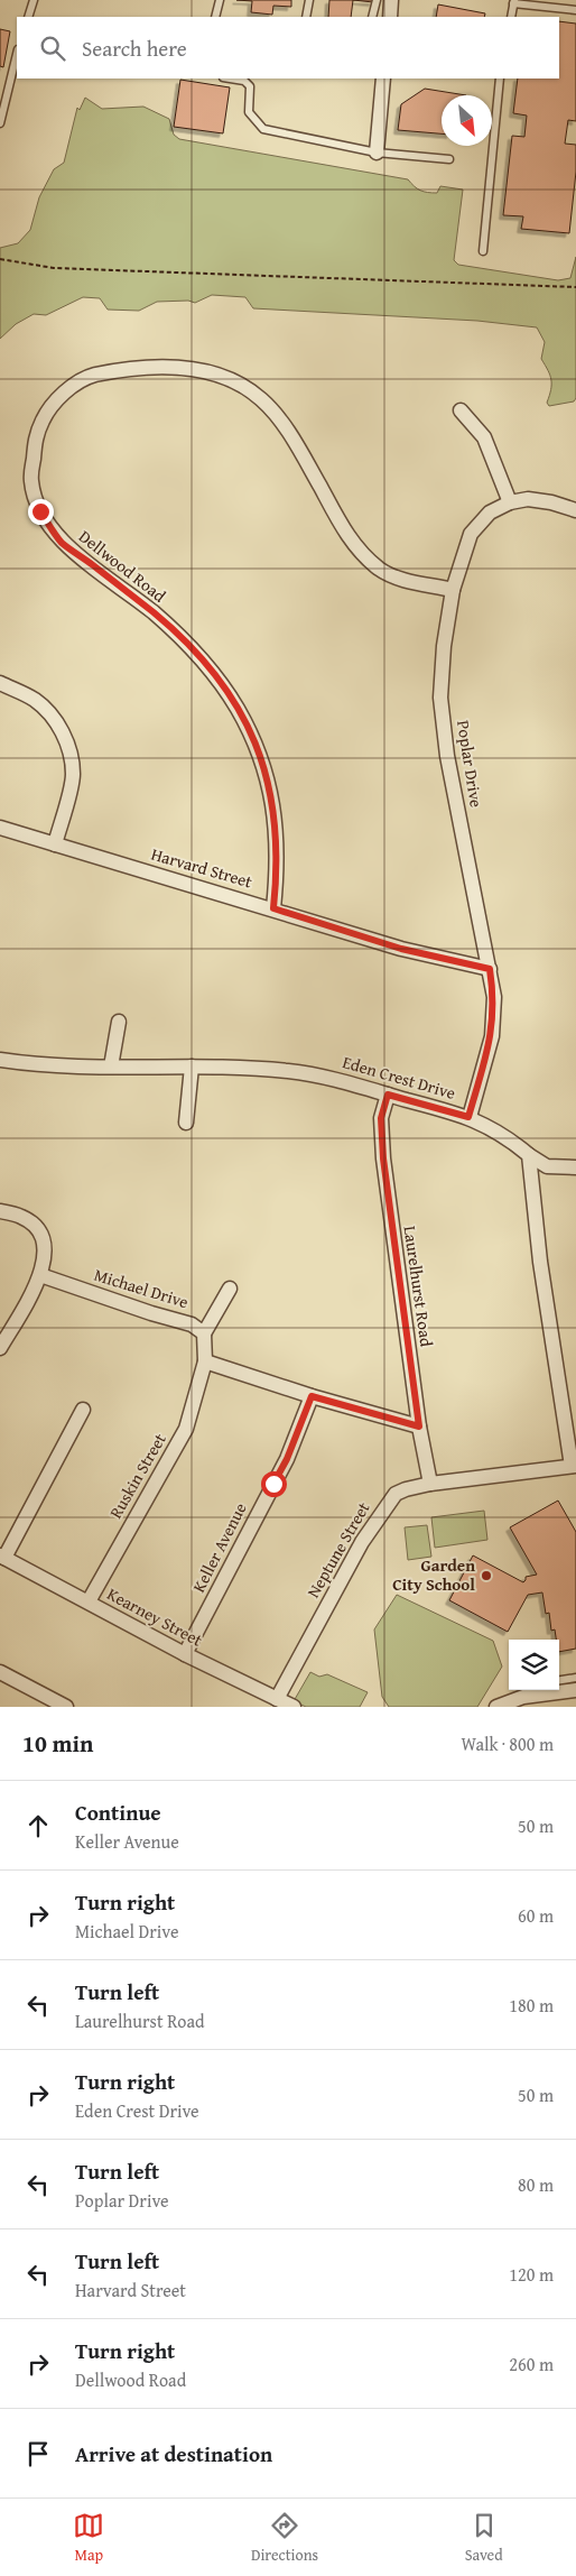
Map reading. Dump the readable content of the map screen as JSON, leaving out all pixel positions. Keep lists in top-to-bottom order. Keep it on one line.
{"streets":{"street":["Dellwood Road","Poplar Drive","Harvard Street","Eden Crest Drive","Laurelhurst Road","Michael Drive","Ruskin Street","Keller Avenue","Neptune Street","Kearney Street"]},"crossings":[["Dellwood Road","Poplar Drive"],["Dellwood Road","Harvard Street"],["Poplar Drive","Harvard Street"],["Poplar Drive","Eden Crest Drive"],["Eden Crest Drive","Laurelhurst Road"],["Laurelhurst Road","Neptune Street"],["Ruskin Street","Kearney Street"],["Keller Avenue","Kearney Street"],["Neptune Street","Kearney Street"]],"places":["Garden City School"],"north":"bottom right","page":{"search":"Search here","heading":["10 min","Walk · 800 m"],"list":[["Continue","Keller Avenue","50 m"],["Turn right","Michael Drive","60 m"],["Turn left","Laurelhurst Road","180 m"],["Turn right","Eden Crest Drive","50 m"],["Turn left","Poplar Drive","80 m"],["Turn left","Harvard Street","120 m"],["Turn right","Dellwood Road","260 m"],"Arrive at destination"],"nav":["Map","Directions","Saved"]}}
